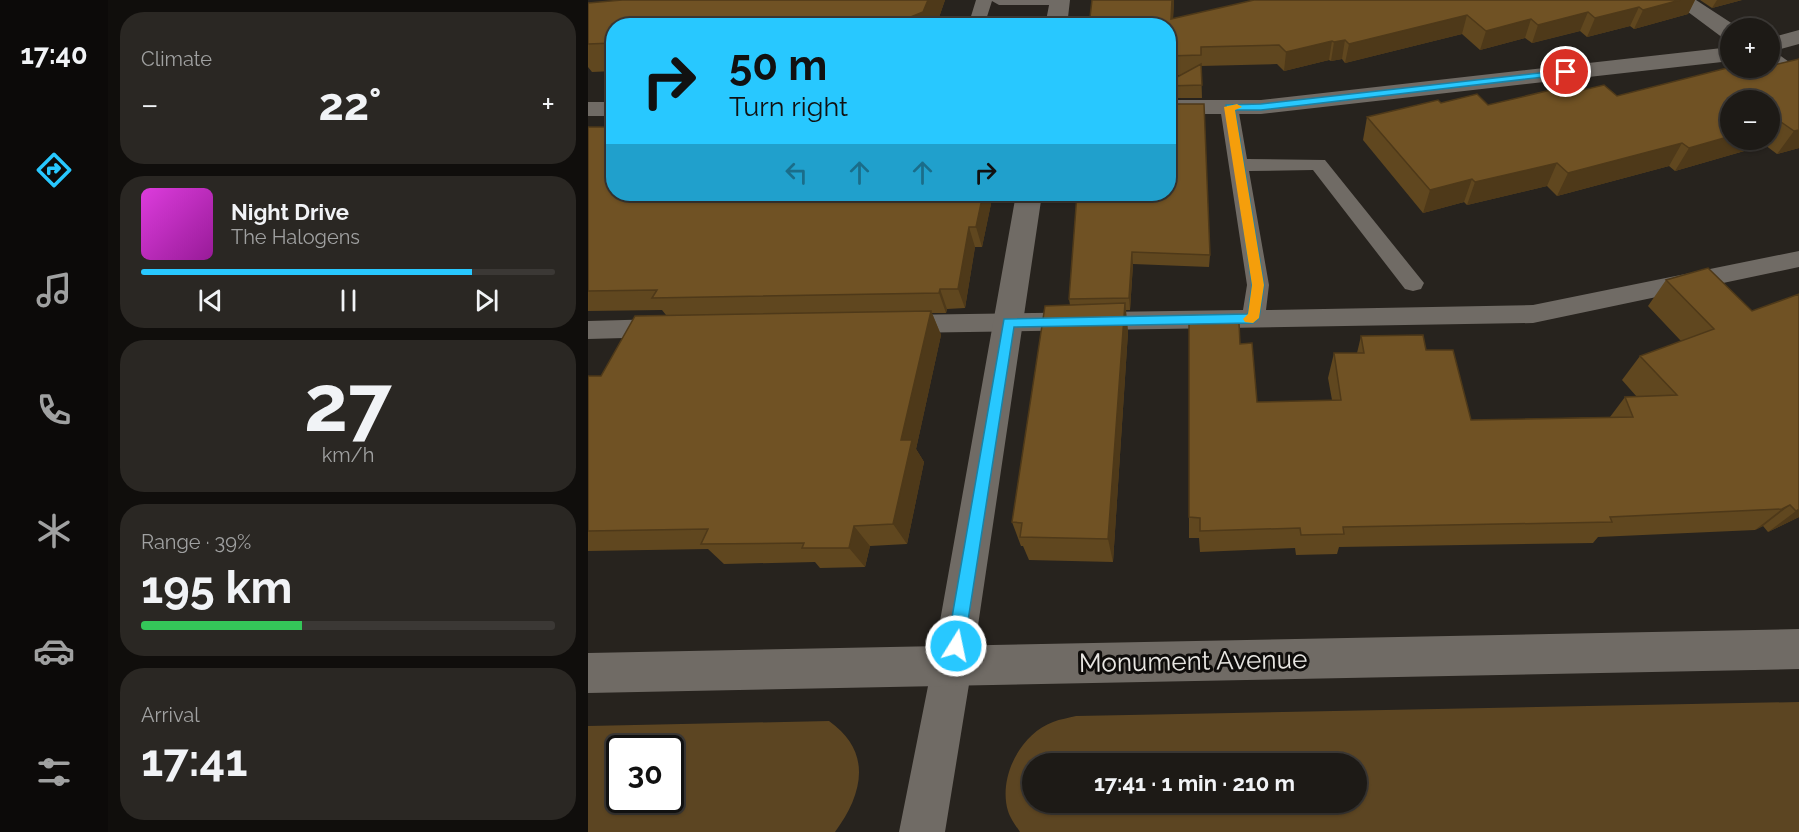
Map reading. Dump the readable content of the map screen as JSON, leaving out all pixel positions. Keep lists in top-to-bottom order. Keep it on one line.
{"streets":{"street":["Monument Avenue"]},"page":{"tabs":"17:40","tile":["Climate",["27","km/h"],["Range · 39%","195 km"],["Arrival","17:41"]],"map_buttons":["+","−"],"turn":["50 m","Turn right"],"heat":["−","22°","+"],"song":["Night Drive","The Halogens"],"limit":"30","trip":"17:41 · 1 min · 210 m"}}
